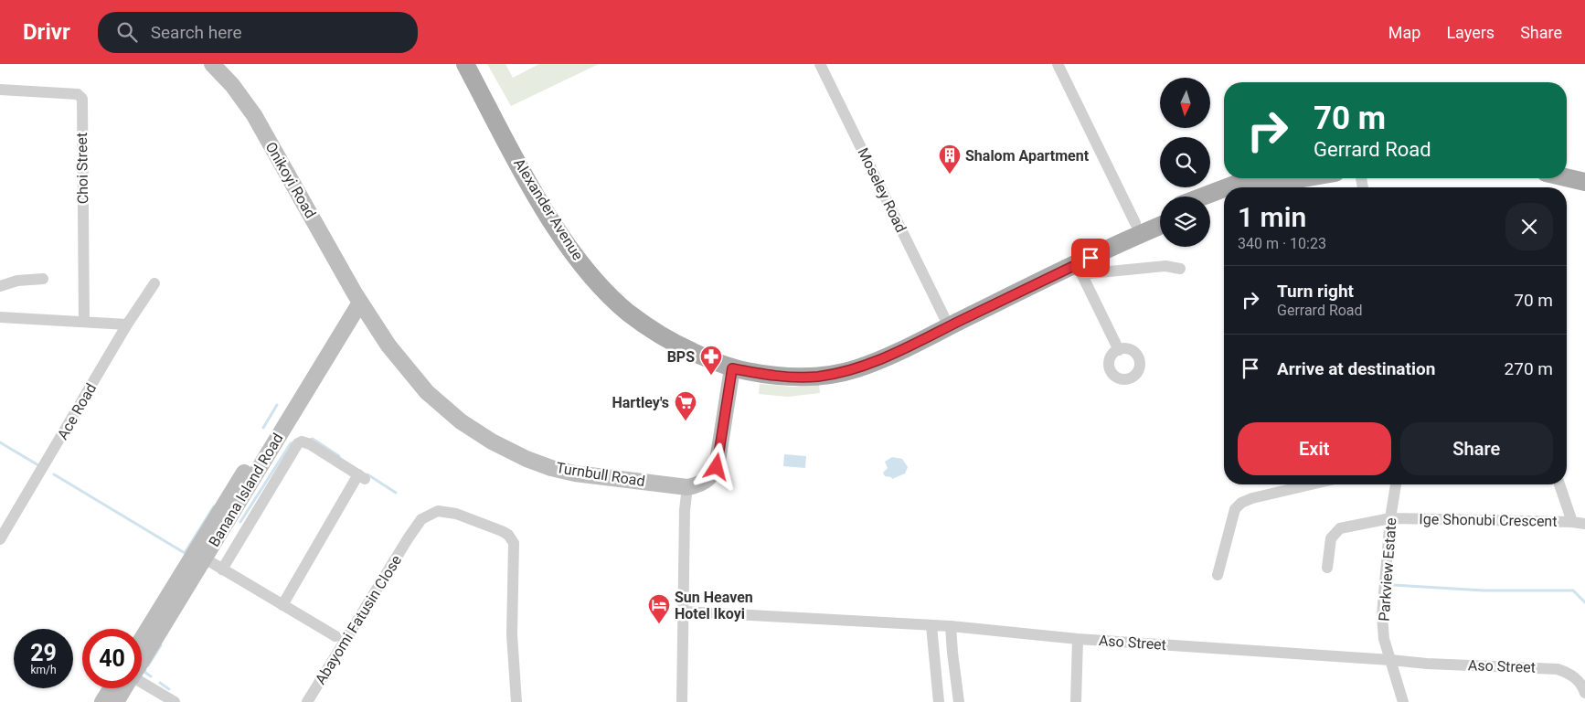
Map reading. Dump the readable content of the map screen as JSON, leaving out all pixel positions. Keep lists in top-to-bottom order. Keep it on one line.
{"streets":{"main road":["Alexander Avenue"],"street":["Choi Street","Onikoyi Road","Moseley Road","Ace Road","Turnbull Road","Banana Island Road","Ige Shonubi Crescent","Parkview Estate","Abayomi Fatusin Close","Aso Street"]},"crossings":[["Onikoyi Road","Turnbull Road"],["Onikoyi Road","Banana Island Road"],["Alexander Avenue","Turnbull Road"],["Turnbull Road","Banana Island Road"],["Ige Shonubi Crescent","Parkview Estate"],["Parkview Estate","Aso Street"]],"places":{"building":["Shalom Apartment"],"pharmacy":["BPS"],"supermarket":["Hartley's"],"hotel":["Sun Heaven Hotel Ikoyi"]},"north":"bottom","page":{"header":"Drivr","search":"Search here","nav":["Map","Layers","Share"],"turn":["70 m","Gerrard Road"],"heading":["1 min","340 m · 10:23"],"list":[{"name":"Turn right","note":"Gerrard Road","value":"70 m"},{"name":"Arrive at destination","value":"270 m"}],"buttons":["Exit","Share"],"speed":"29 km/h","limit":"40"}}
